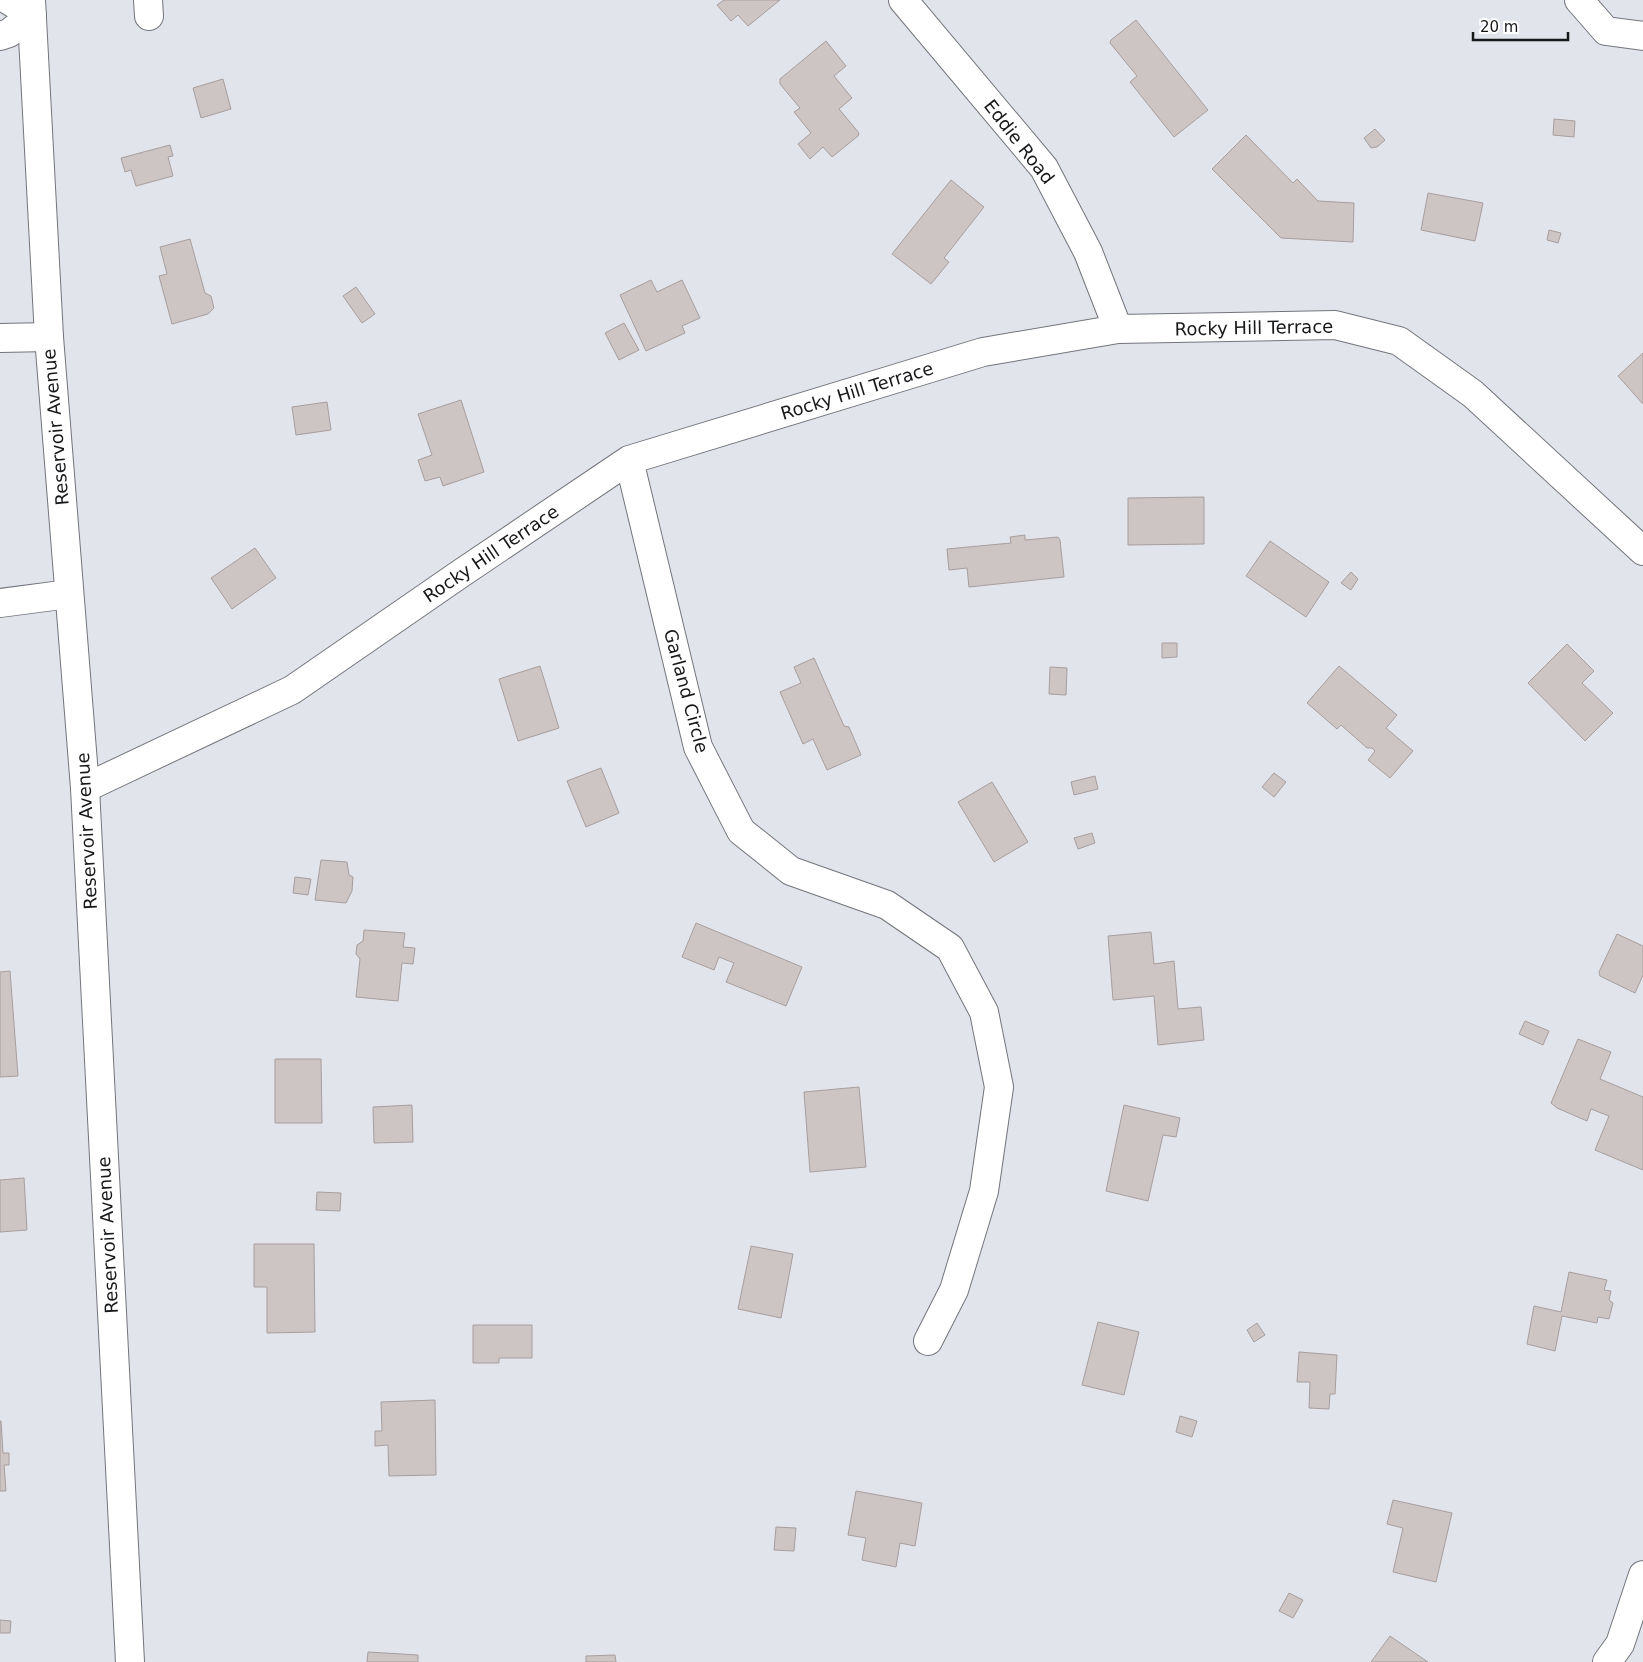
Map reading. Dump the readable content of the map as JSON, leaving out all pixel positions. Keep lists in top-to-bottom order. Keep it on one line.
{"streets":{"street":["Eddie Road","Rocky Hill Terrace","Reservoir Avenue","Garland Circle"]},"crossings":[["Eddie Road","Rocky Hill Terrace"],["Rocky Hill Terrace","Reservoir Avenue"],["Rocky Hill Terrace","Garland Circle"]],"scale_bar":"20 m"}
